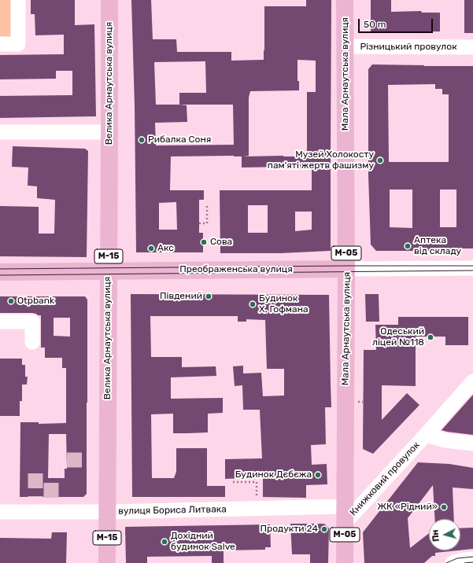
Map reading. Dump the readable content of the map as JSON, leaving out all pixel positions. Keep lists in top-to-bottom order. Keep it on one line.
{"streets":{"main road":["Мала Арнаутська вулиця","Велика Арнаутська вулиця","М-05","М-15","Преображенська вулиця"],"street":["Різницький провулок","Книжковий провулок","вулиця Бориса Литвака"]},"crossings":[["Різницький провулок","Мала Арнаутська вулиця"],["Мала Арнаутська вулиця","Преображенська вулиця"],["Мала Арнаутська вулиця","Книжковий провулок"],["Мала Арнаутська вулиця","вулиця Бориса Литвака"],["Велика Арнаутська вулиця","Преображенська вулиця"],["Велика Арнаутська вулиця","вулиця Бориса Литвака"],["Книжковий провулок","вулиця Бориса Литвака"]],"places":["Рибалка Соня","Музей Холокосту пам'яті жертв фашизму","Сова","Аптека від складу","Акс","Південий","Otpbank","Будинок Х. Гофмана","Одеський ліцей №118","Будинок Дєбєжа","ЖК «Рідний»","Продукти 24","Дохідний будинок Salve"],"scale_bar":"50 m","north":"left"}
